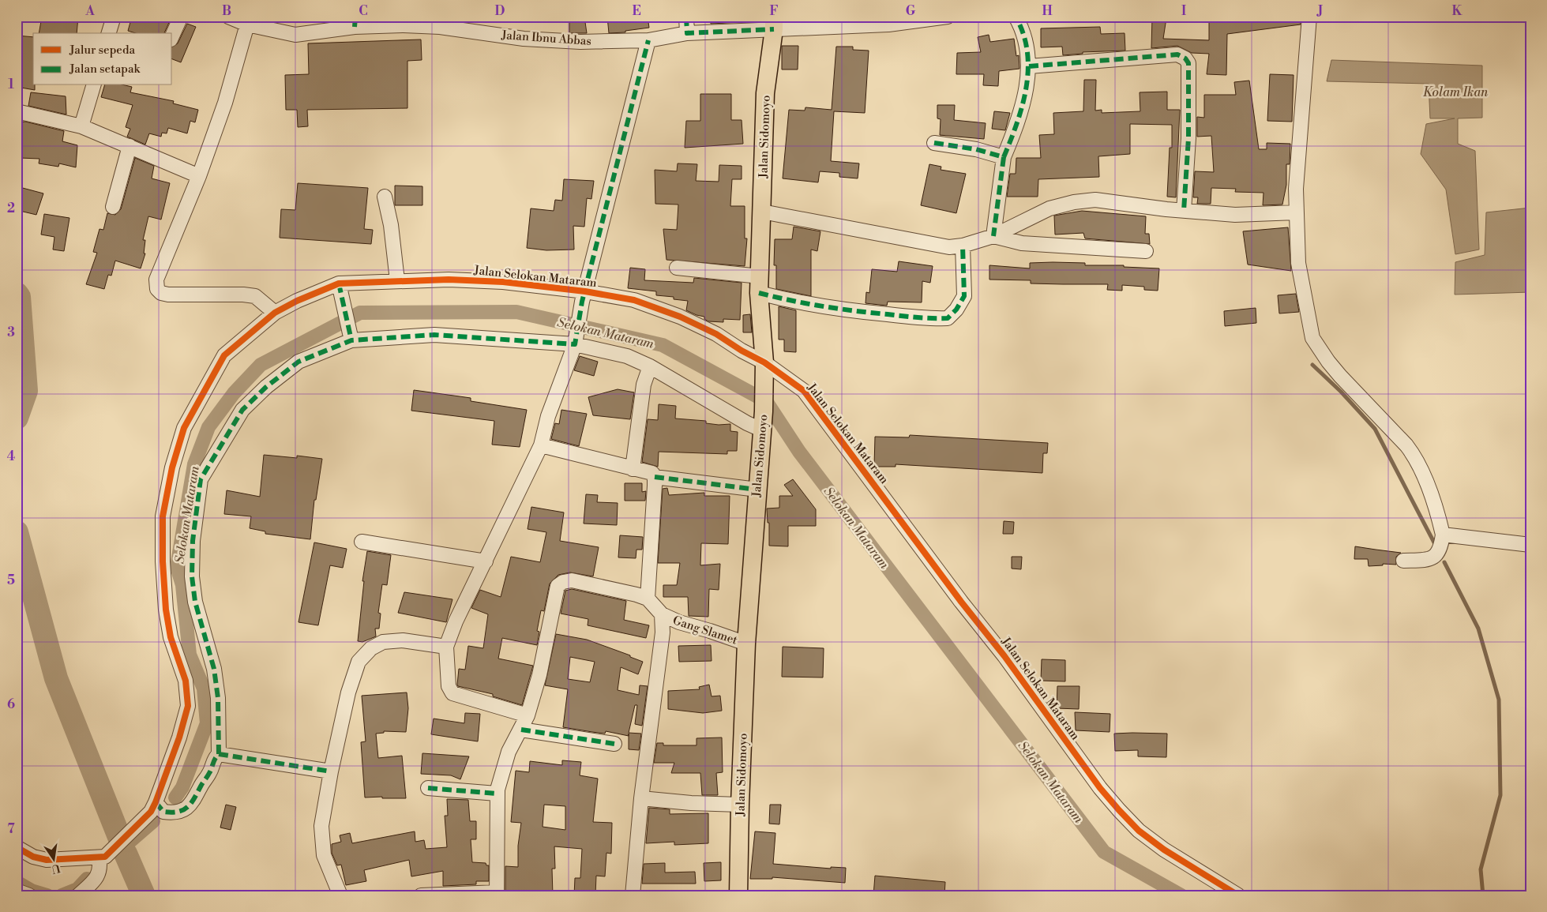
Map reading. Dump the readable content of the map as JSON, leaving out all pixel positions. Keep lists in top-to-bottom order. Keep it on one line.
{"streets":{"main road":["Jalan Sidomoyo"],"street":["Jalan Ibnu Abbas","Jalan Selokan Mataram","Gang Slamet"]},"crossings":[["Jalan Ibnu Abbas","Jalan Sidomoyo"],["Jalan Sidomoyo","Jalan Selokan Mataram"],["Jalan Sidomoyo","Gang Slamet"]],"water":["Kolam Ikan","Selokan Mataram"],"legend":["Jalur sepeda","Jalan setapak"],"north":"bottom","grid":{"columns":["A","B","C","D","E","F","G","H","I","J","K"],"rows":["1","2","3","4","5","6","7"]}}
